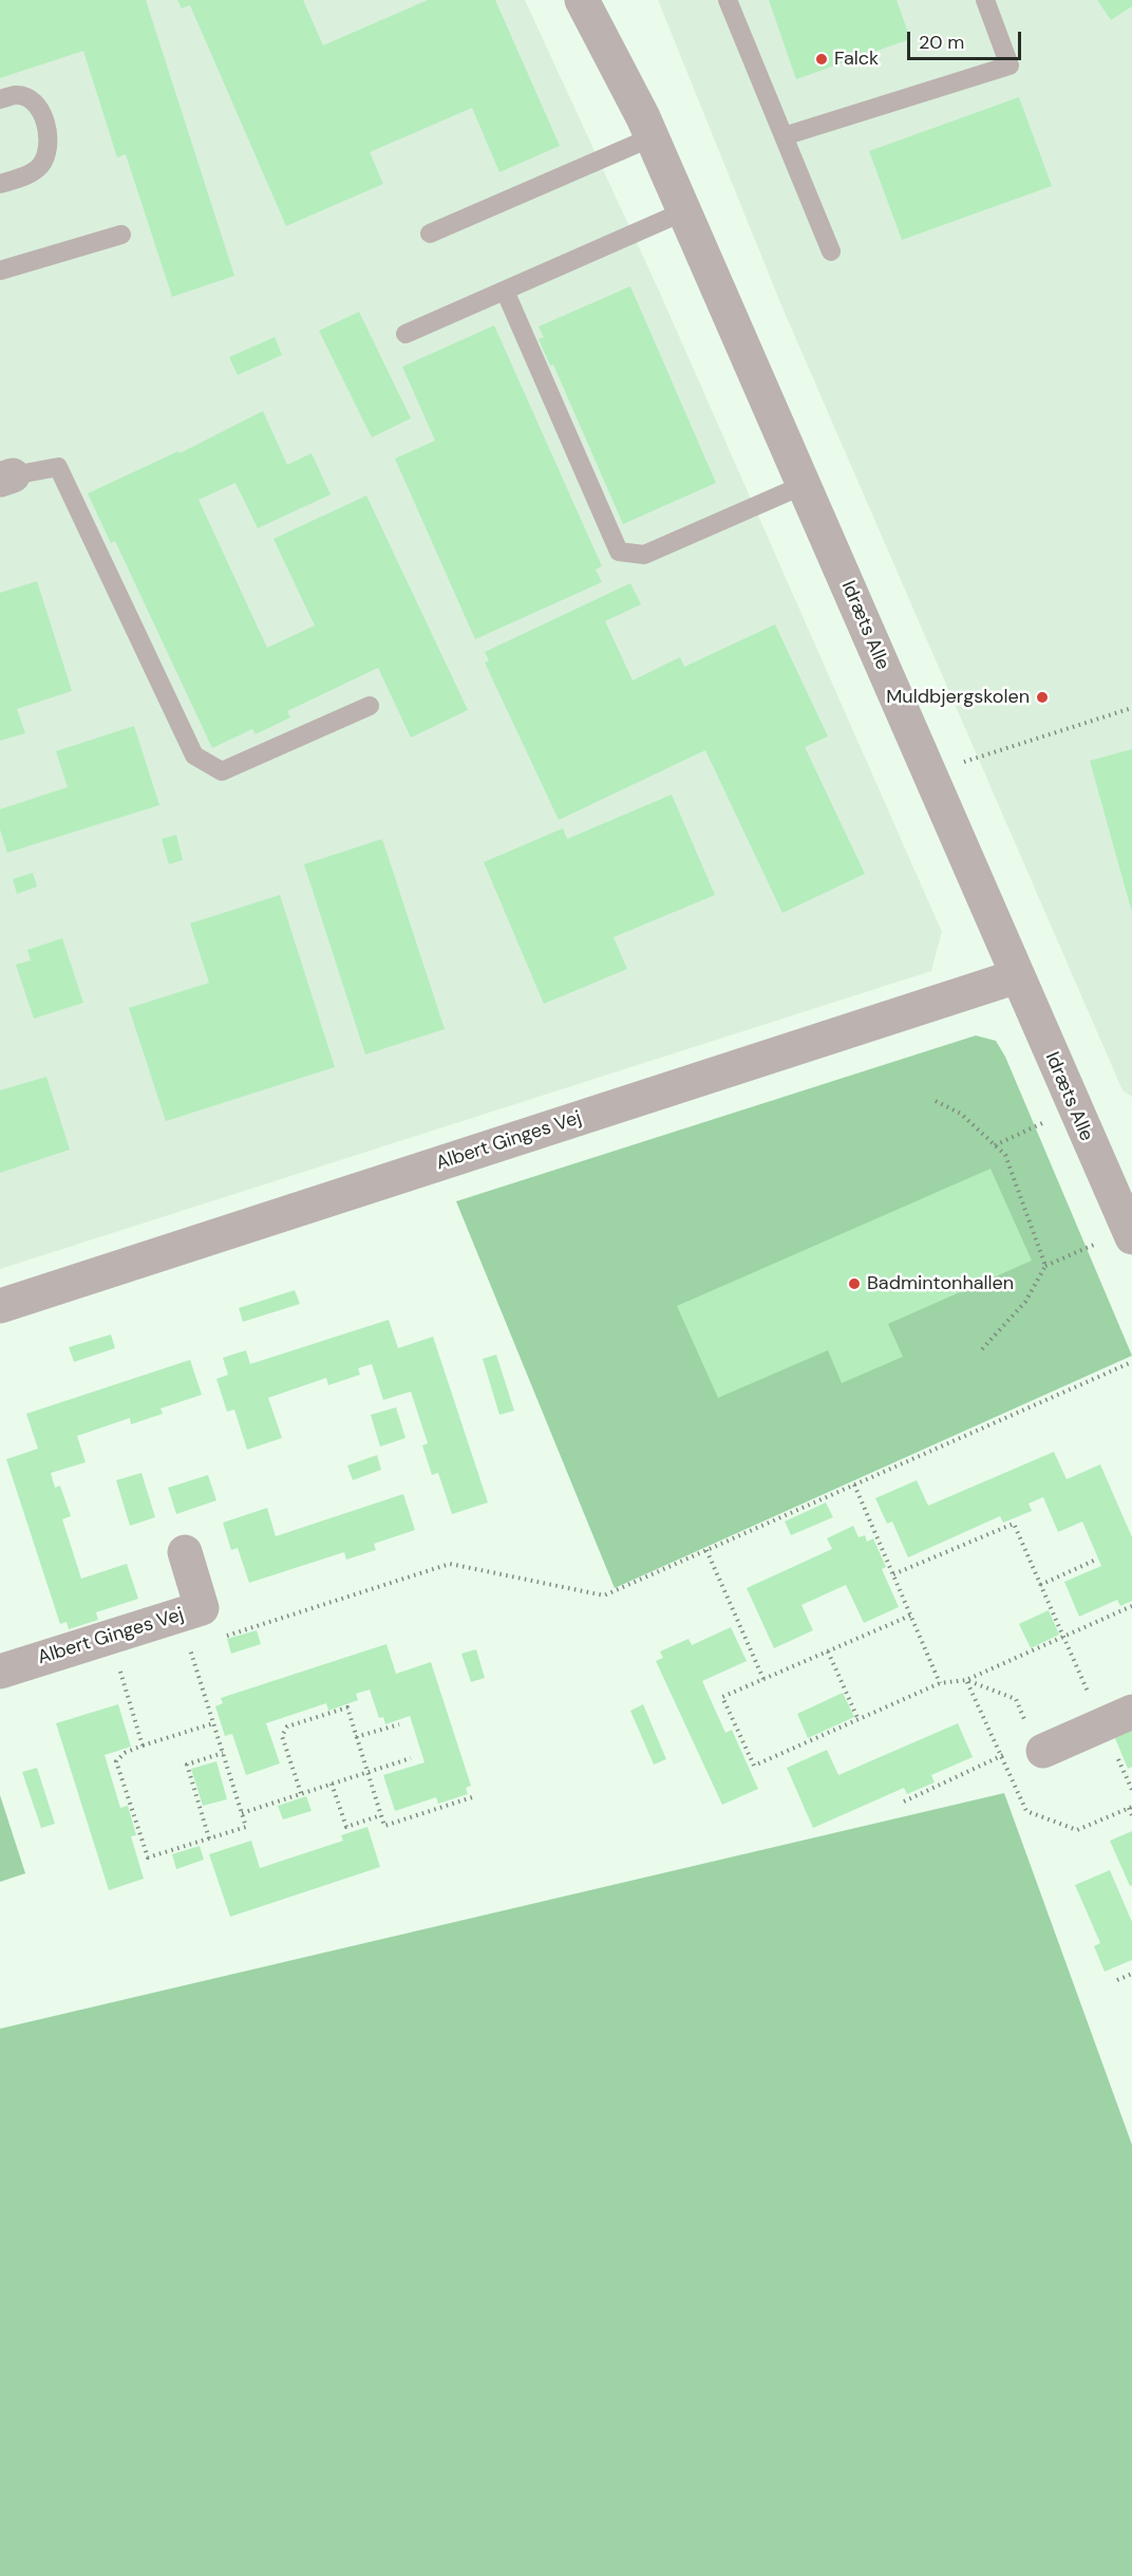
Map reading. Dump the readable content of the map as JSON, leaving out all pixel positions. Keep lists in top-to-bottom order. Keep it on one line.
{"streets":{"street":["Idræts Alle","Albert Ginges Vej"]},"crossings":[["Idræts Alle","Albert Ginges Vej"]],"places":["Falck","Muldbjergskolen","Badmintonhallen"],"scale_bar":"20 m"}
